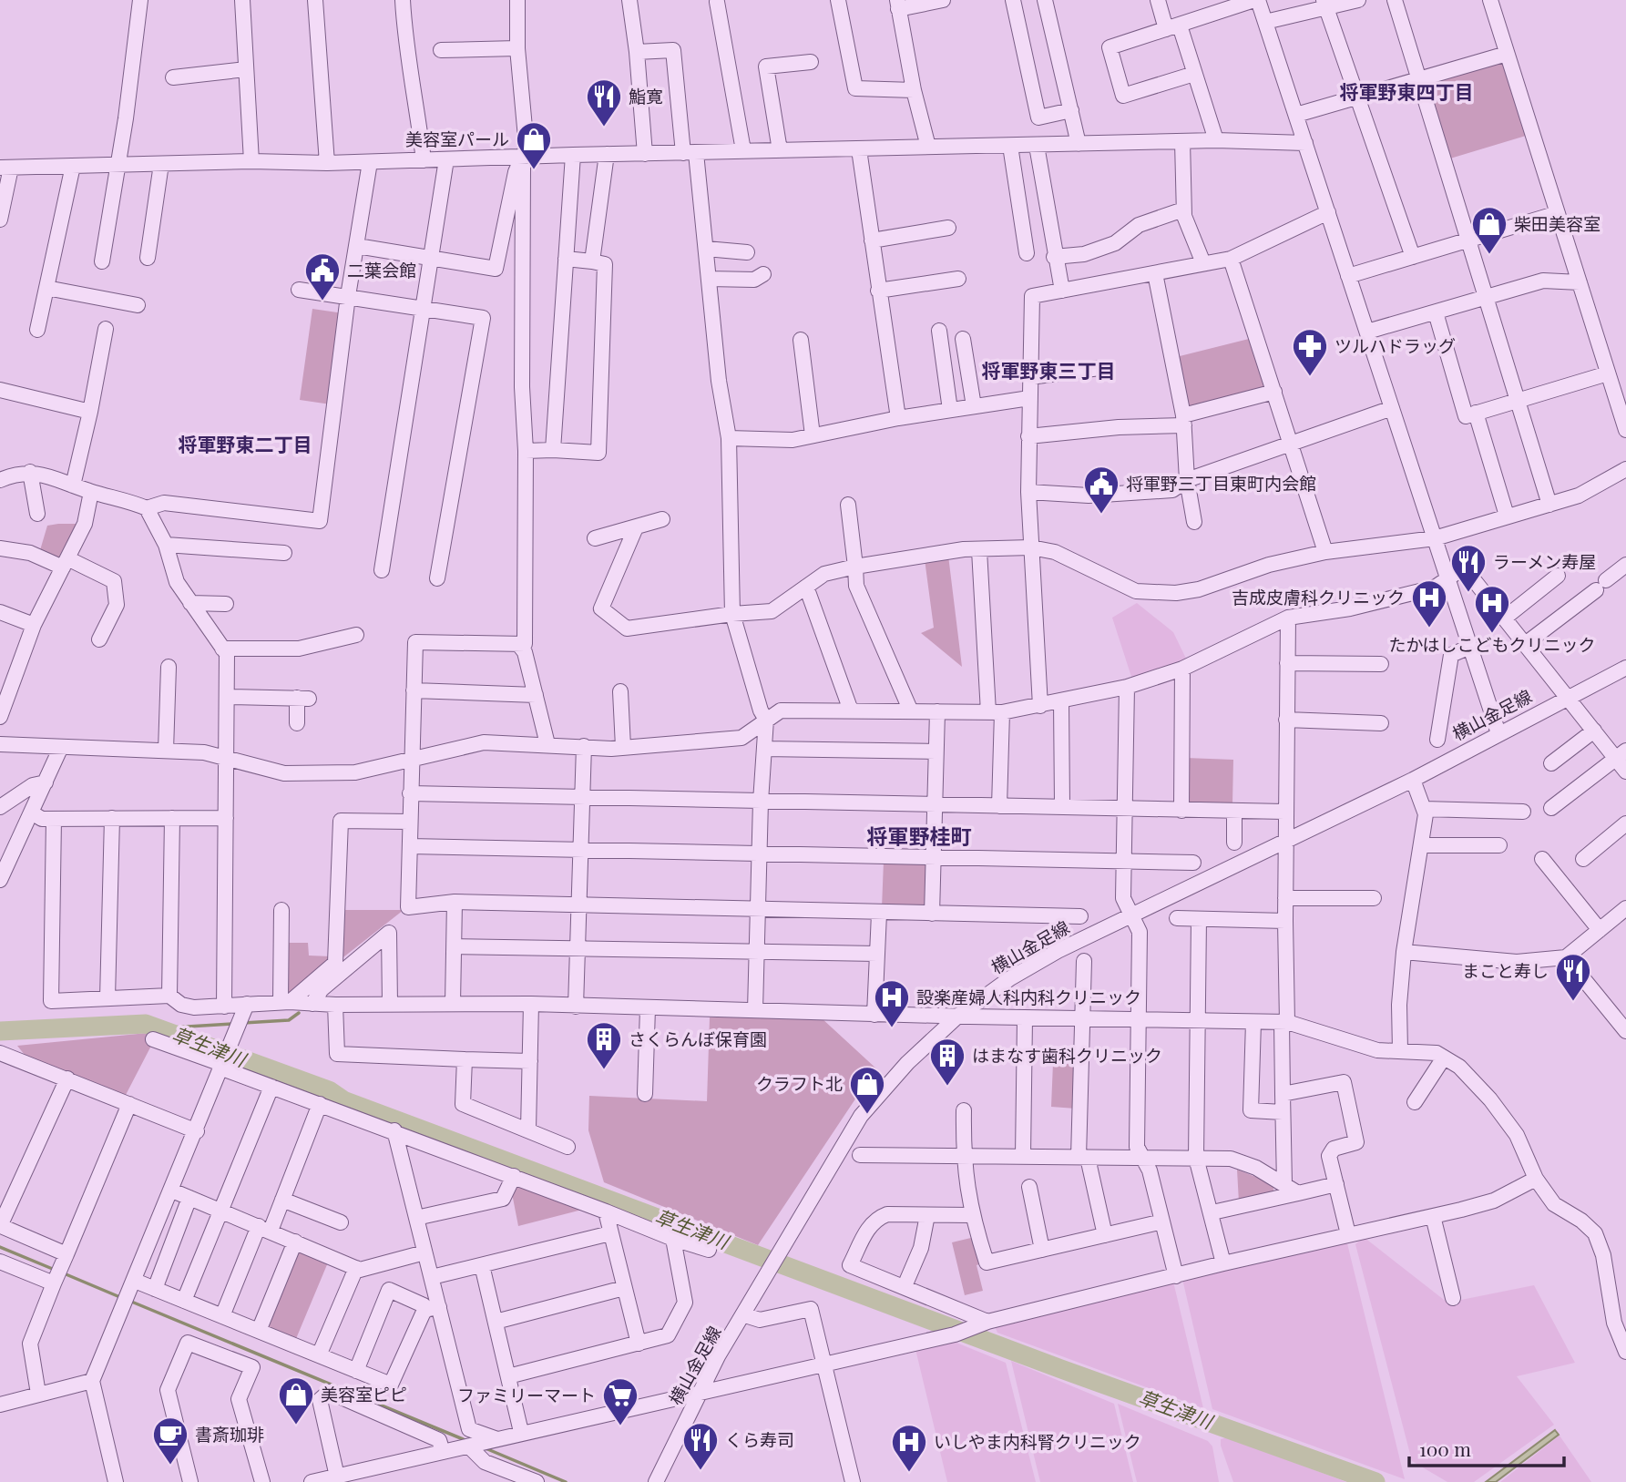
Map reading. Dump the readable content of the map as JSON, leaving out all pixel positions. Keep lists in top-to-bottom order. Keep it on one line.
{"streets":{"street":["横山金足線"]},"districts":["将軍野東四丁目","将軍野東三丁目","将軍野東二丁目","将軍野桂町"],"water":["草生津川"],"places":{"restaurant":["鮨寛","ラーメン寿屋","まこと寿し","くら寿司"],"shop":["美容室パール","柴田美容室","クラフト北","美容室ピピ"],"public building":["二葉会館","将軍野三丁目東町内会館"],"pharmacy":["ツルハドラッグ"],"hospital":["吉成皮膚科クリニック","たかはしこどもクリニック","設楽産婦人科内科クリニック","いしやま内科腎クリニック"],"building":["さくらんぼ保育園","はまなす歯科クリニック"],"supermarket":["ファミリーマート"],"cafe":["書斎珈琲"]},"scale_bar":"100 m"}
